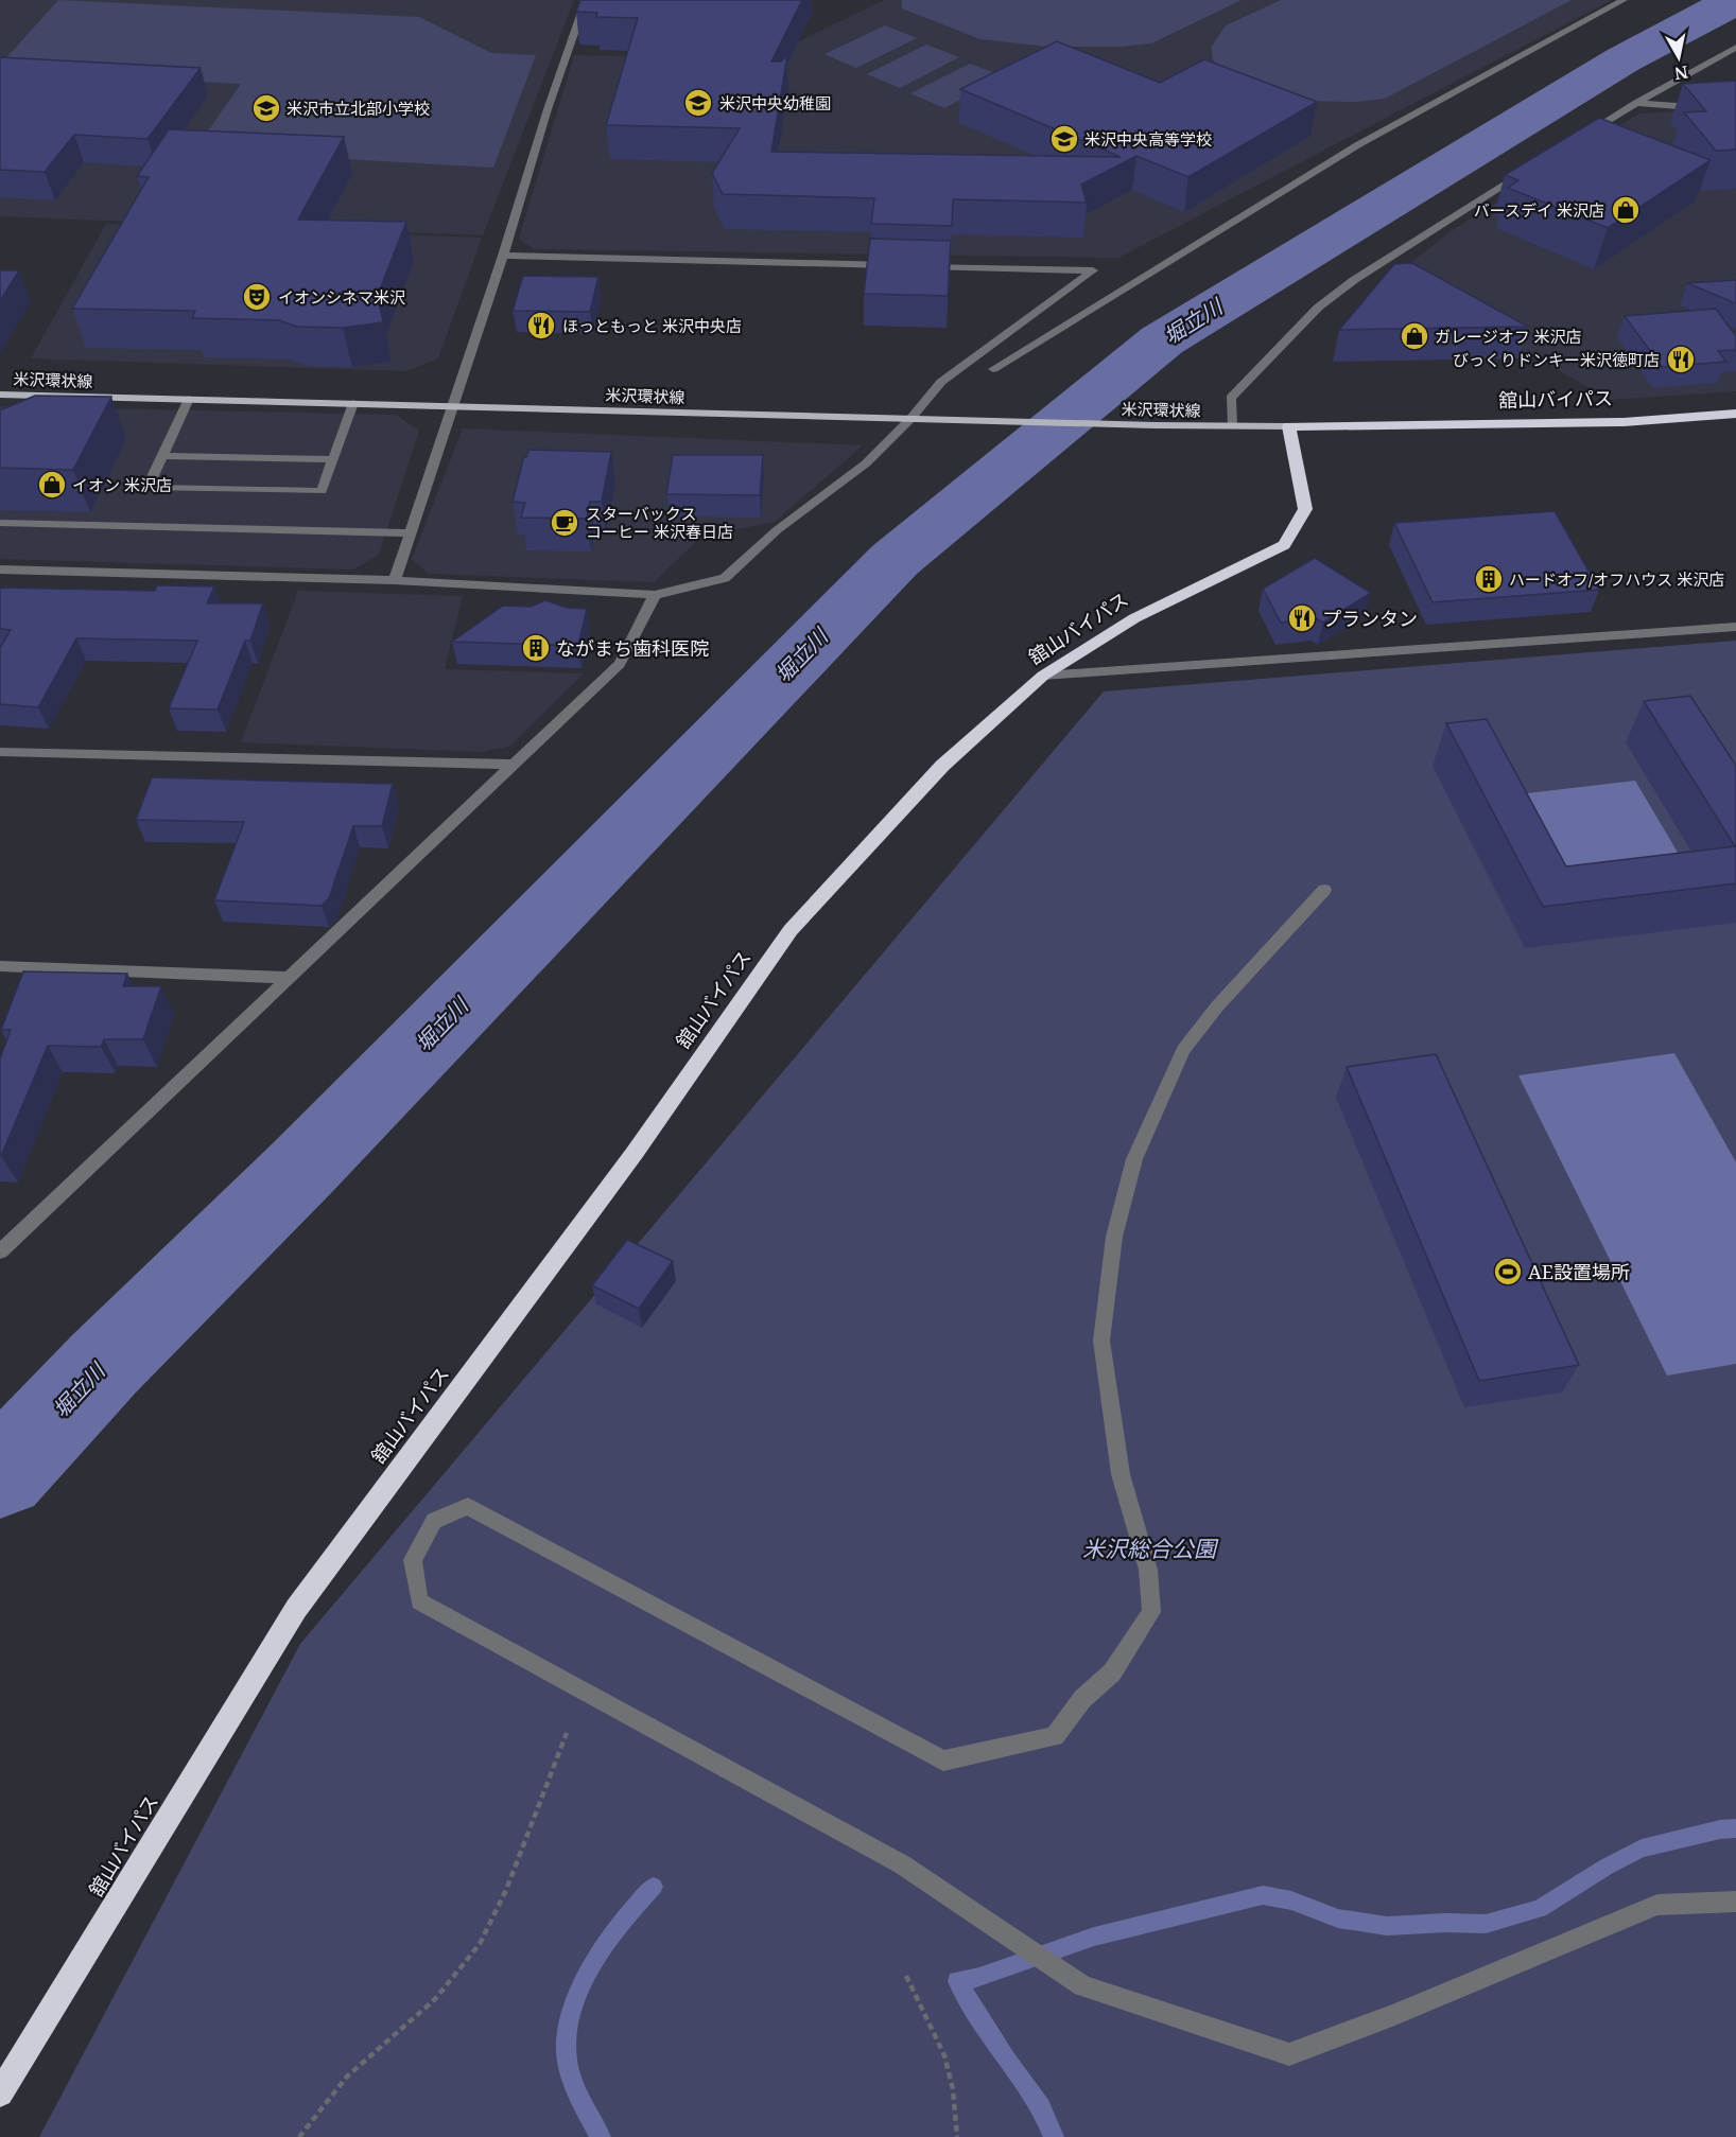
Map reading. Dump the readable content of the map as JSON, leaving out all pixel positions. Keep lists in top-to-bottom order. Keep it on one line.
{"streets":{"highway":["舘山バイパス"],"main road":["米沢環状線"]},"crossings":[["米沢環状線","舘山バイパス"]],"water":["堀立川"],"parks":["米沢総合公園"],"places":{"school or university":["米沢中央幼稚園","米沢市立北部小学校","米沢中央高等学校"],"shop":["バースデイ 米沢店","ガレージオフ 米沢店","イオン 米沢店"],"theatre":["イオンシネマ米沢"],"restaurant":["ほっともっと 米沢中央店","びっくりドンキー米沢徳町店","プランタン"],"cafe":["スターバックス コーヒー 米沢春日店"],"building":["ハードオフ/オフハウス 米沢店","ながまち歯科医院"],"sports":["AE設置場所"]},"north":"bottom"}
